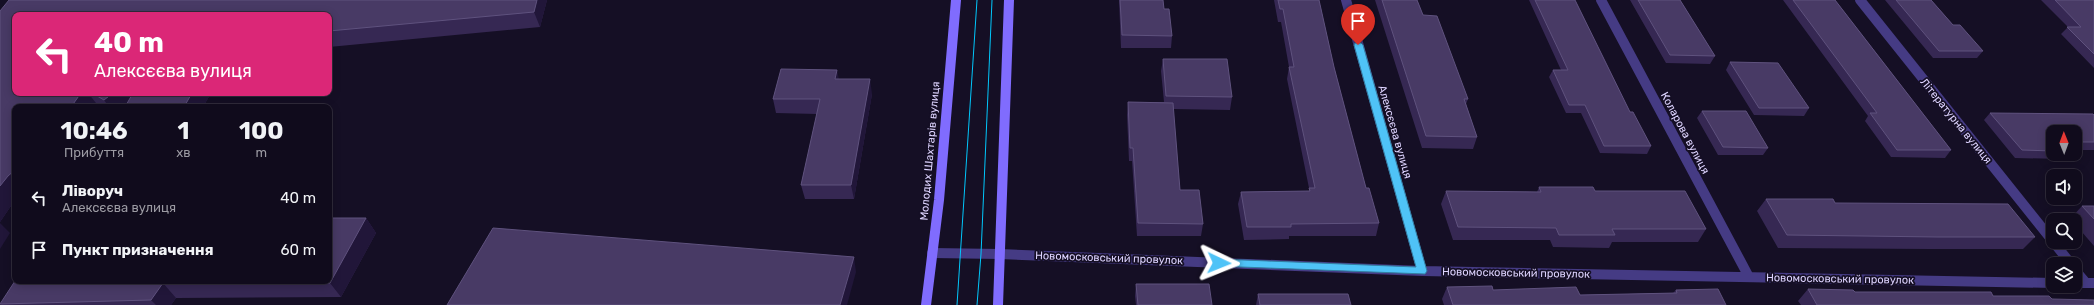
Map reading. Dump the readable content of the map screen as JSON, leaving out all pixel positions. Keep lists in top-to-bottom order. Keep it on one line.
{"streets":{"main road":["Молодих Шахтарів вулиця"],"street":["Літературна вулиця","Алексєєва вулиця","Коларова вулиця","Новомосковський провулок"]},"crossings":[["Алексєєва вулиця","Новомосковський провулок"],["Коларова вулиця","Новомосковський провулок"],["Молодих Шахтарів вулиця","Новомосковський провулок"]],"north":"top","page":{"turn":["40 m","Алексєєва вулиця"],"eta":["10:46","Прибуття","1","хв","100","m"],"list":[{"name":"Ліворуч","note":"Алексєєва вулиця","value":"40 m"},{"name":"Пункт призначення","value":"60 m"}]}}
